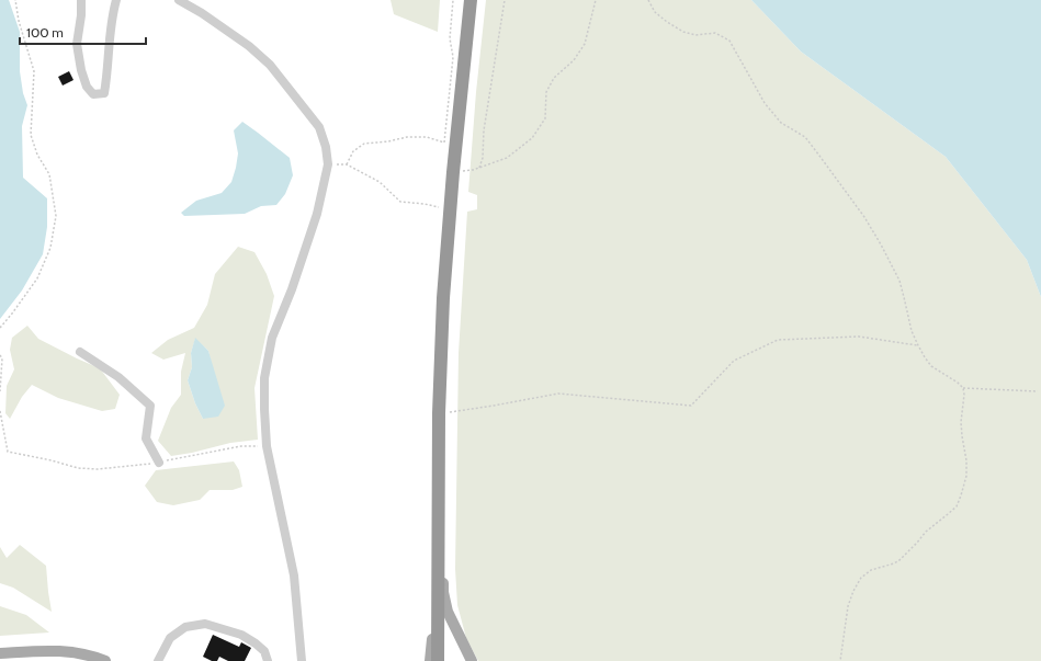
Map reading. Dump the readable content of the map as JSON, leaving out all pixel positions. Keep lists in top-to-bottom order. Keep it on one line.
{"scale_bar":"100 m"}
